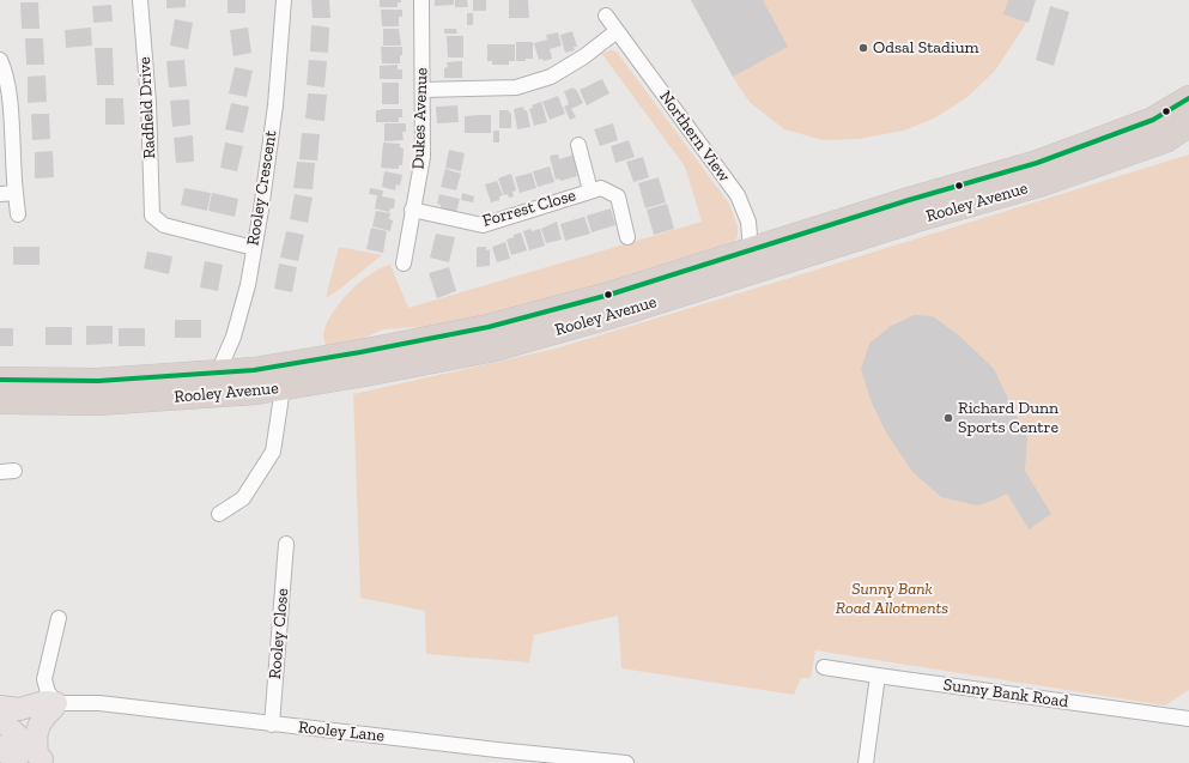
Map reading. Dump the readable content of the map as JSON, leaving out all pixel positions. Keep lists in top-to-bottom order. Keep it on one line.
{"streets":{"highway":["Rooley Avenue"],"street":["Radfield Drive","Dukes Avenue","Northern View","Rooley Crescent","Forrest Close","Rooley Close","Sunny Bank Road","Rooley Lane"]},"crossings":[["Radfield Drive","Rooley Crescent"],["Dukes Avenue","Forrest Close"],["Northern View","Rooley Avenue"],["Rooley Crescent","Rooley Avenue"],["Rooley Close","Rooley Lane"]],"parks":["Sunny Bank Road Allotments"],"places":["Odsal Stadium","Richard Dunn Sports Centre"]}
